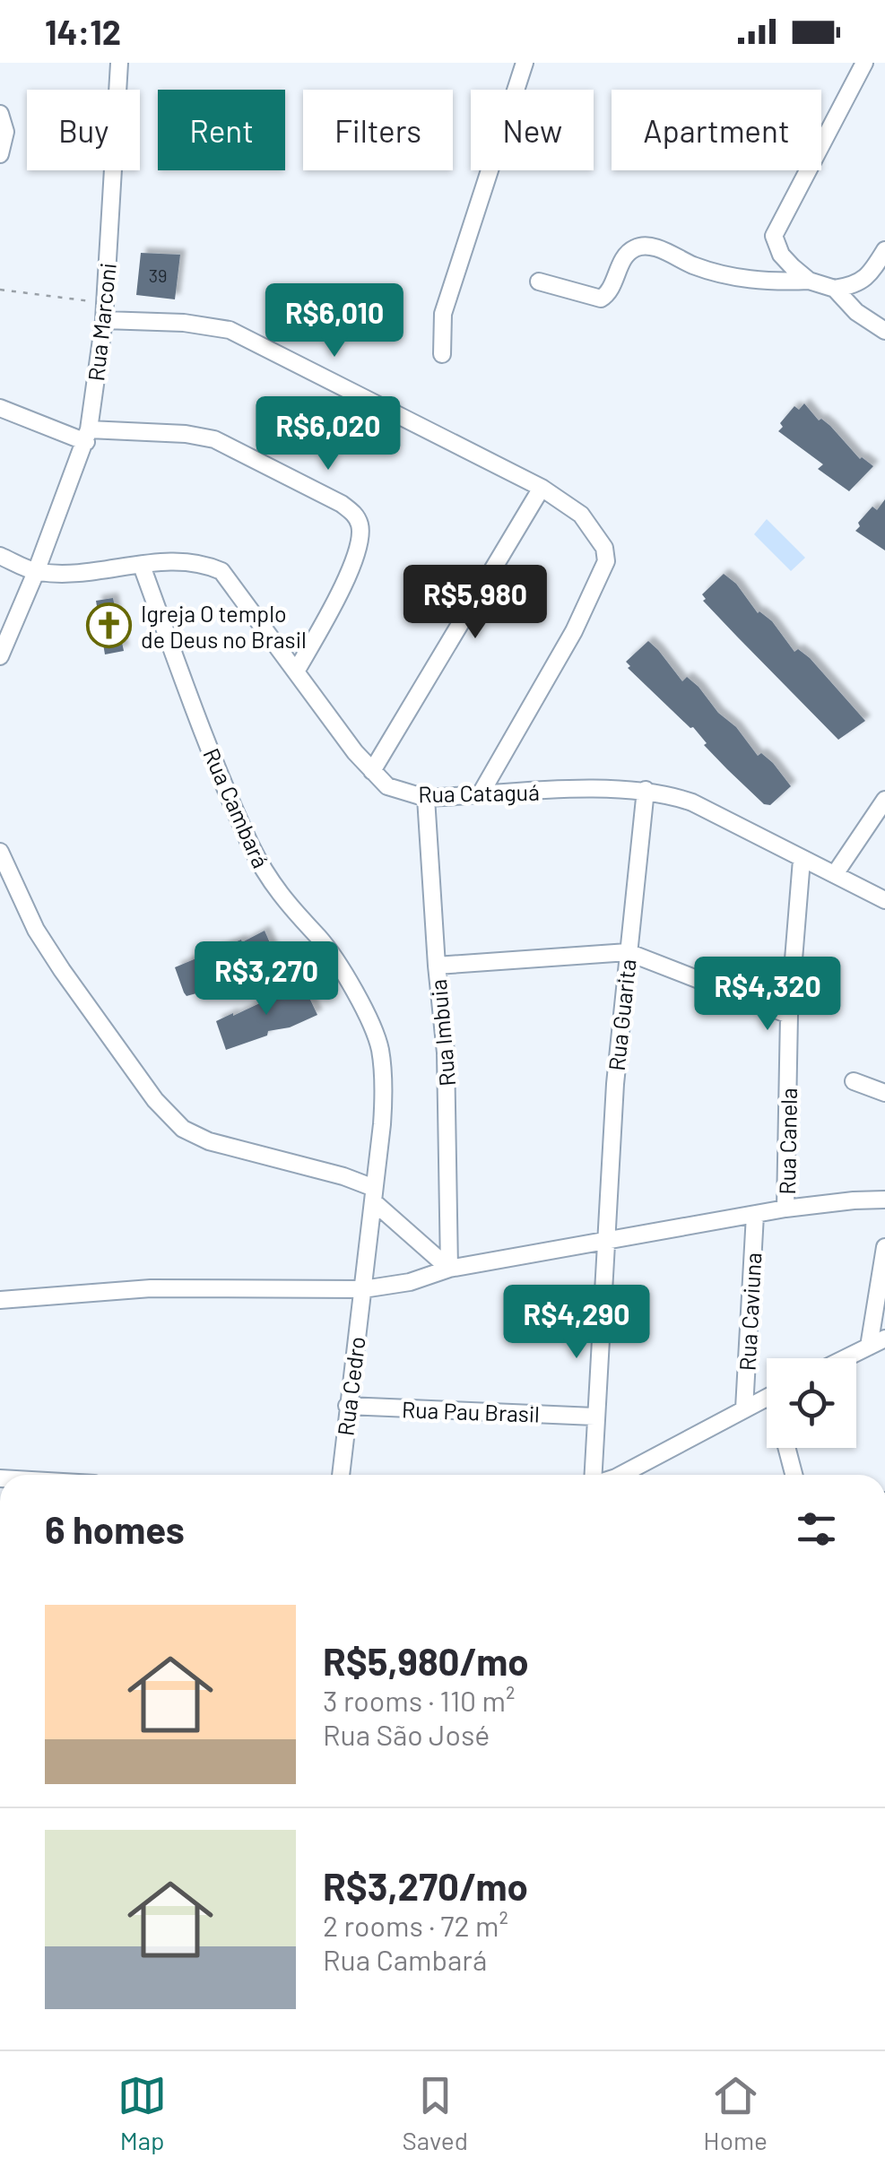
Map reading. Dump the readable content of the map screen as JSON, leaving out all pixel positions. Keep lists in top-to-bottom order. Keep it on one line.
{"streets":{"street":["Rua Marconi","Rua Cataguá","Rua Cambará","Rua Guarita","Rua Imbuia","Rua Canela","Rua Caviuna","Rua Cedro","Rua Pau Brasil"]},"crossings":[["Rua Marconi","Rua Cataguá"],["Rua Cataguá","Rua Cambará"],["Rua Cataguá","Rua Guarita"],["Rua Cataguá","Rua Imbuia"],["Rua Cataguá","Rua Canela"],["Rua Cambará","Rua Cedro"],["Rua Guarita","Rua Pau Brasil"],["Rua Cedro","Rua Pau Brasil"]],"places":{"church":["Igreja O templo de Deus no Brasil"]},"house_numbers":["39"],"page":{"status":"14:12","chip":["Buy","Rent","Filters","New","Apartment"],"price":["R$6,010","R$6,020","R$5,980","R$3,270","R$4,320","R$4,290"],"heading":"6 homes","list":[{"name":"R$5,980/mo","note":"3 rooms · 110 m² · Rua São José"},{"name":"R$3,270/mo","note":"2 rooms · 72 m² · Rua Cambará"}],"tabs":["Map","Saved","Home"]}}
